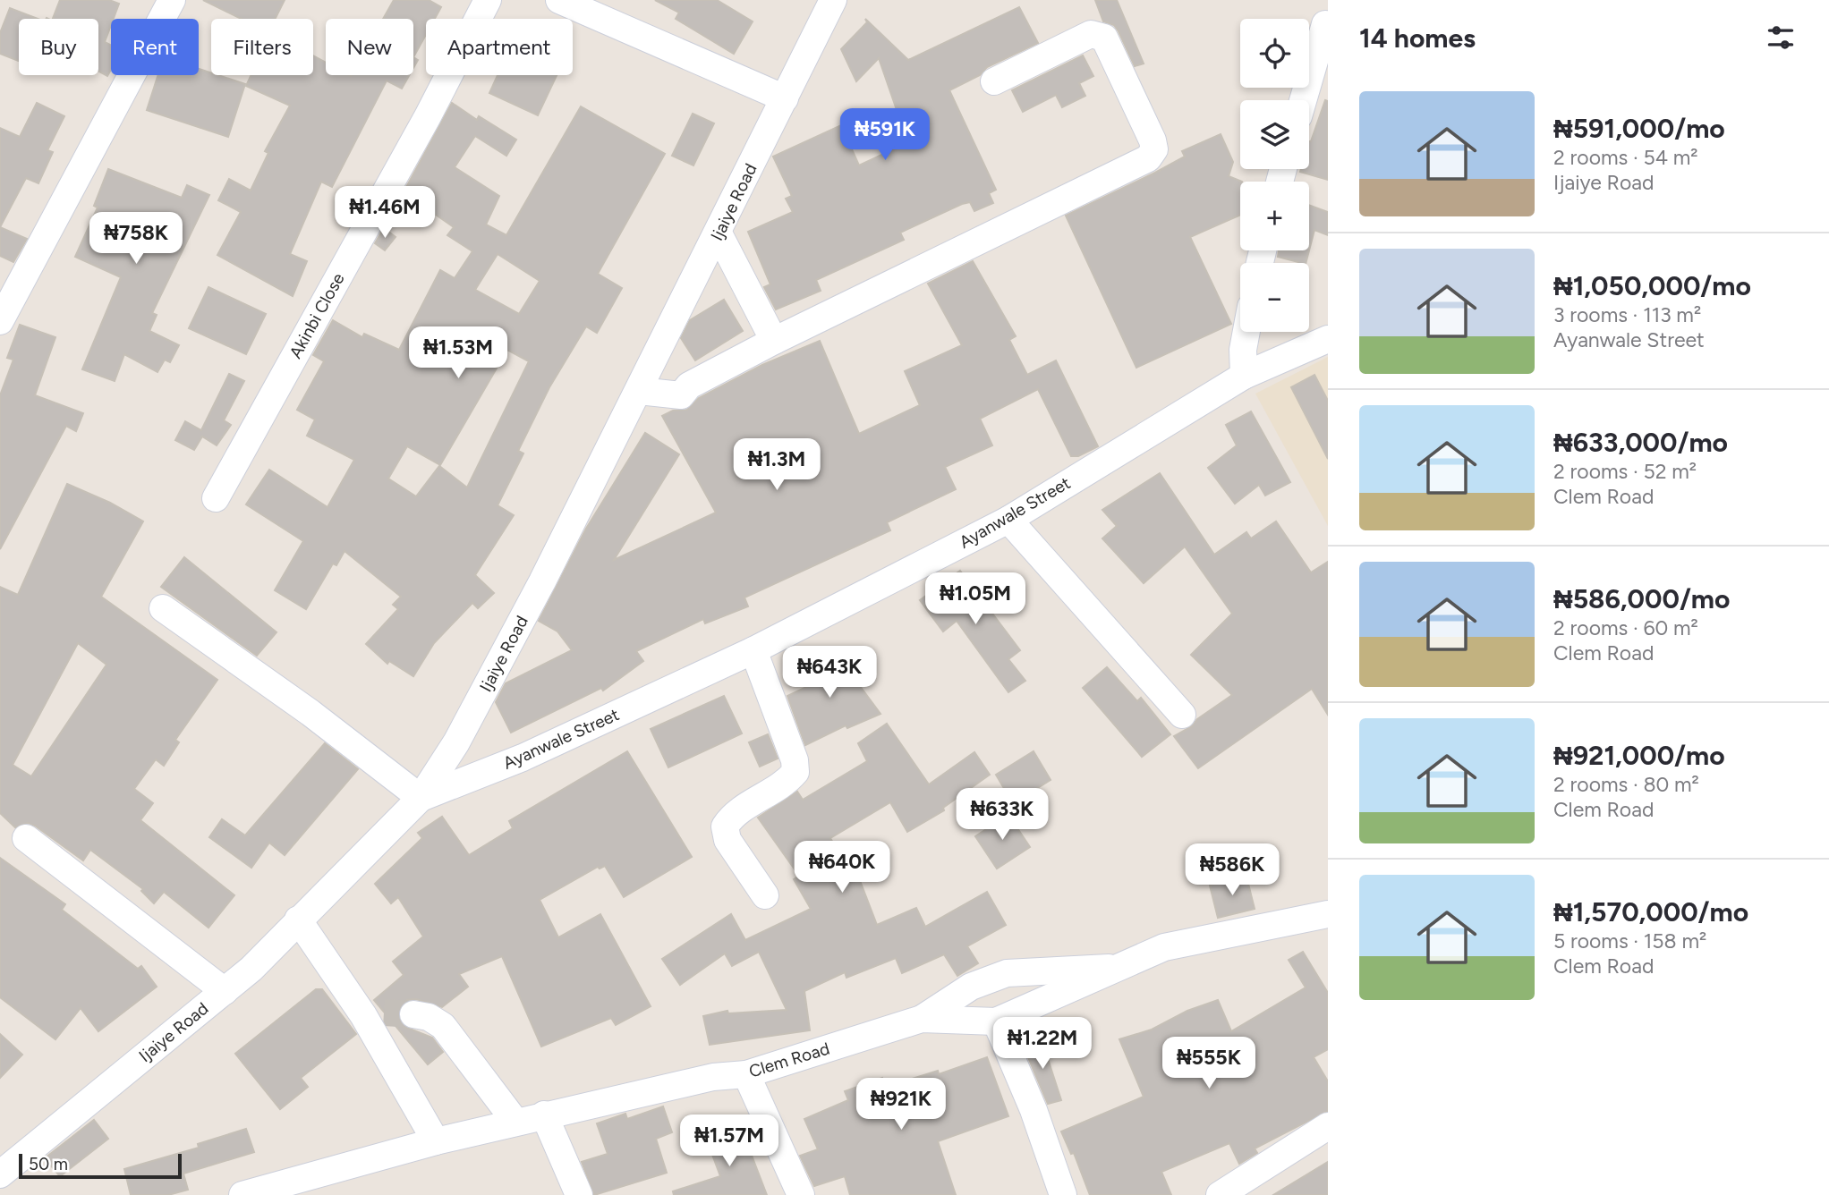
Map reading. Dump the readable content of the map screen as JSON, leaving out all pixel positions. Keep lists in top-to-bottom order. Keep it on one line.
{"streets":{"street":["Ijaiye Road","Akinbi Close","Ayanwale Street","Clem Road"]},"crossings":[["Ijaiye Road","Ayanwale Street"]],"scale_bar":"50 m","page":{"heading":"14 homes","map_buttons":["+","−"],"chip":["Buy","Rent","Filters","New","Apartment"],"list":[{"name":"₦591,000/mo","note":"2 rooms · 54 m² · Ijaiye Road"},{"name":"₦1,050,000/mo","note":"3 rooms · 113 m² · Ayanwale Street"},{"name":"₦633,000/mo","note":"2 rooms · 52 m² · Clem Road"},{"name":"₦586,000/mo","note":"2 rooms · 60 m² · Clem Road"},{"name":"₦921,000/mo","note":"2 rooms · 80 m² · Clem Road"},{"name":"₦1,570,000/mo","note":"5 rooms · 158 m² · Clem Road"}],"price":["₦591K","₦1.46M","₦758K","₦1.53M","₦1.3M","₦1.05M","₦643K","₦633K","₦640K","₦586K","₦1.22M","₦555K","₦921K","₦1.57M"],"scale":"50 m"}}
